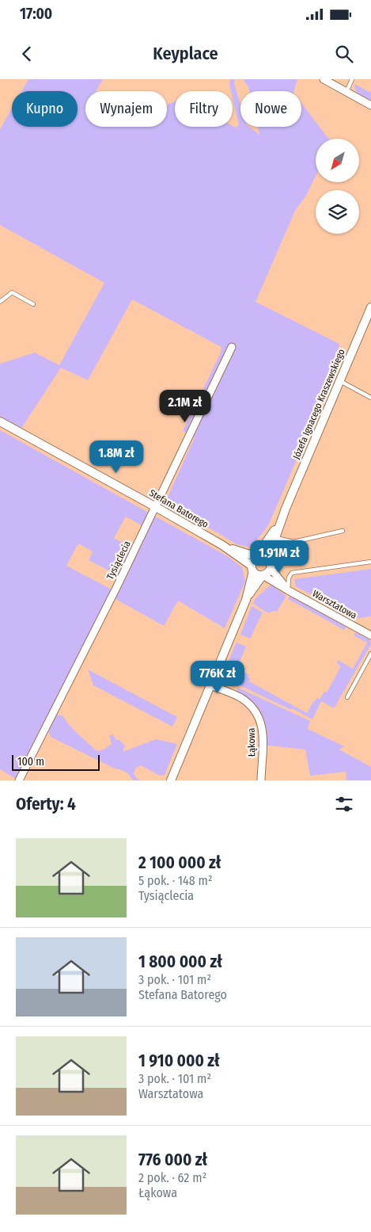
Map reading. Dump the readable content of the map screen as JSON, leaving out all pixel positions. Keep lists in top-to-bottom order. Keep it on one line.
{"streets":{"street":["Józefa Ignacego Kraszewskiego","Stefana Batorego","Tysiąclecia","Warsztatowa","Łąkowa"]},"crossings":[["Józefa Ignacego Kraszewskiego","Stefana Batorego"],["Józefa Ignacego Kraszewskiego","Warsztatowa"],["Stefana Batorego","Tysiąclecia"],["Stefana Batorego","Warsztatowa"]],"scale_bar":"100 m","north":"bottom left","page":{"status":"17:00","header":"Keyplace","chip":["Kupno","Wynajem","Filtry","Nowe"],"price":["2.1M zł","1.8M zł","1.91M zł","776K zł"],"scale":"100 m","heading":"Oferty: 4","list":[{"name":"2 100 000 zł","note":"5 pok. · 148 m² · Tysiąclecia"},{"name":"1 800 000 zł","note":"3 pok. · 101 m² · Stefana Batorego"},{"name":"1 910 000 zł","note":"3 pok. · 101 m² · Warsztatowa"},{"name":"776 000 zł","note":"2 pok. · 62 m² · Łąkowa"}]}}
